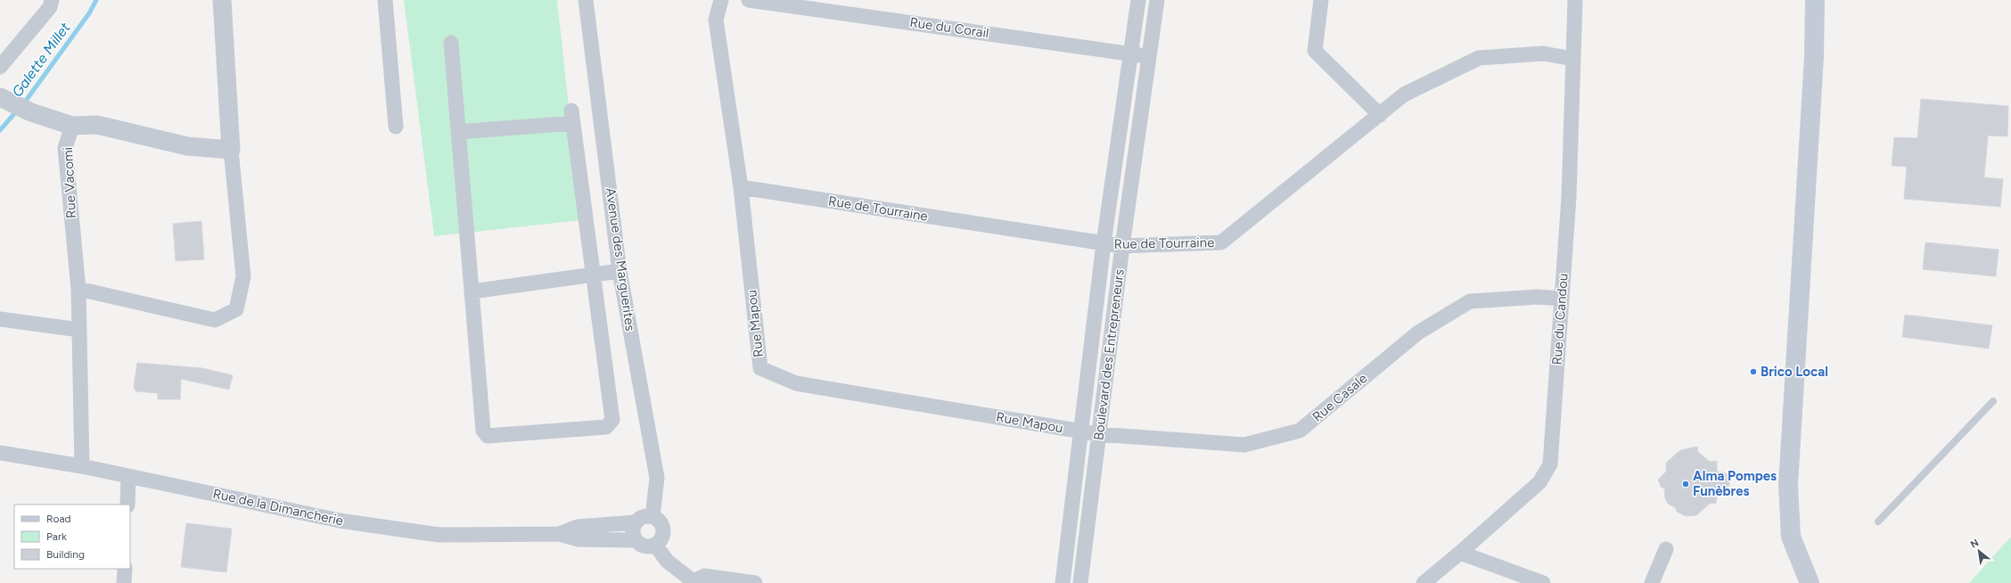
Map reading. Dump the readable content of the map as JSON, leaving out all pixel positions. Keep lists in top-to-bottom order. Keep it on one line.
{"streets":{"street":["Rue du Corail","Rue Vacomi","Rue de Tourraine","Avenue des Marguerites","Rue du Candou","Rue Mapou","Boulevard des Entrepreneurs","Rue Casale","Rue de la Dimancherie"]},"crossings":[["Rue du Corail","Boulevard des Entrepreneurs"],["Rue Vacomi","Rue de la Dimancherie"],["Rue de Tourraine","Rue du Candou"],["Rue de Tourraine","Rue Mapou"],["Rue de Tourraine","Boulevard des Entrepreneurs"],["Avenue des Marguerites","Rue de la Dimancherie"],["Rue du Candou","Rue Casale"],["Rue Mapou","Boulevard des Entrepreneurs"],["Rue Mapou","Rue Casale"],["Boulevard des Entrepreneurs","Rue Casale"]],"water":["Galette Millet"],"places":["Brico Local","Alma Pompes Funèbres"],"legend":["Road","Park","Building"],"north":"top left"}
